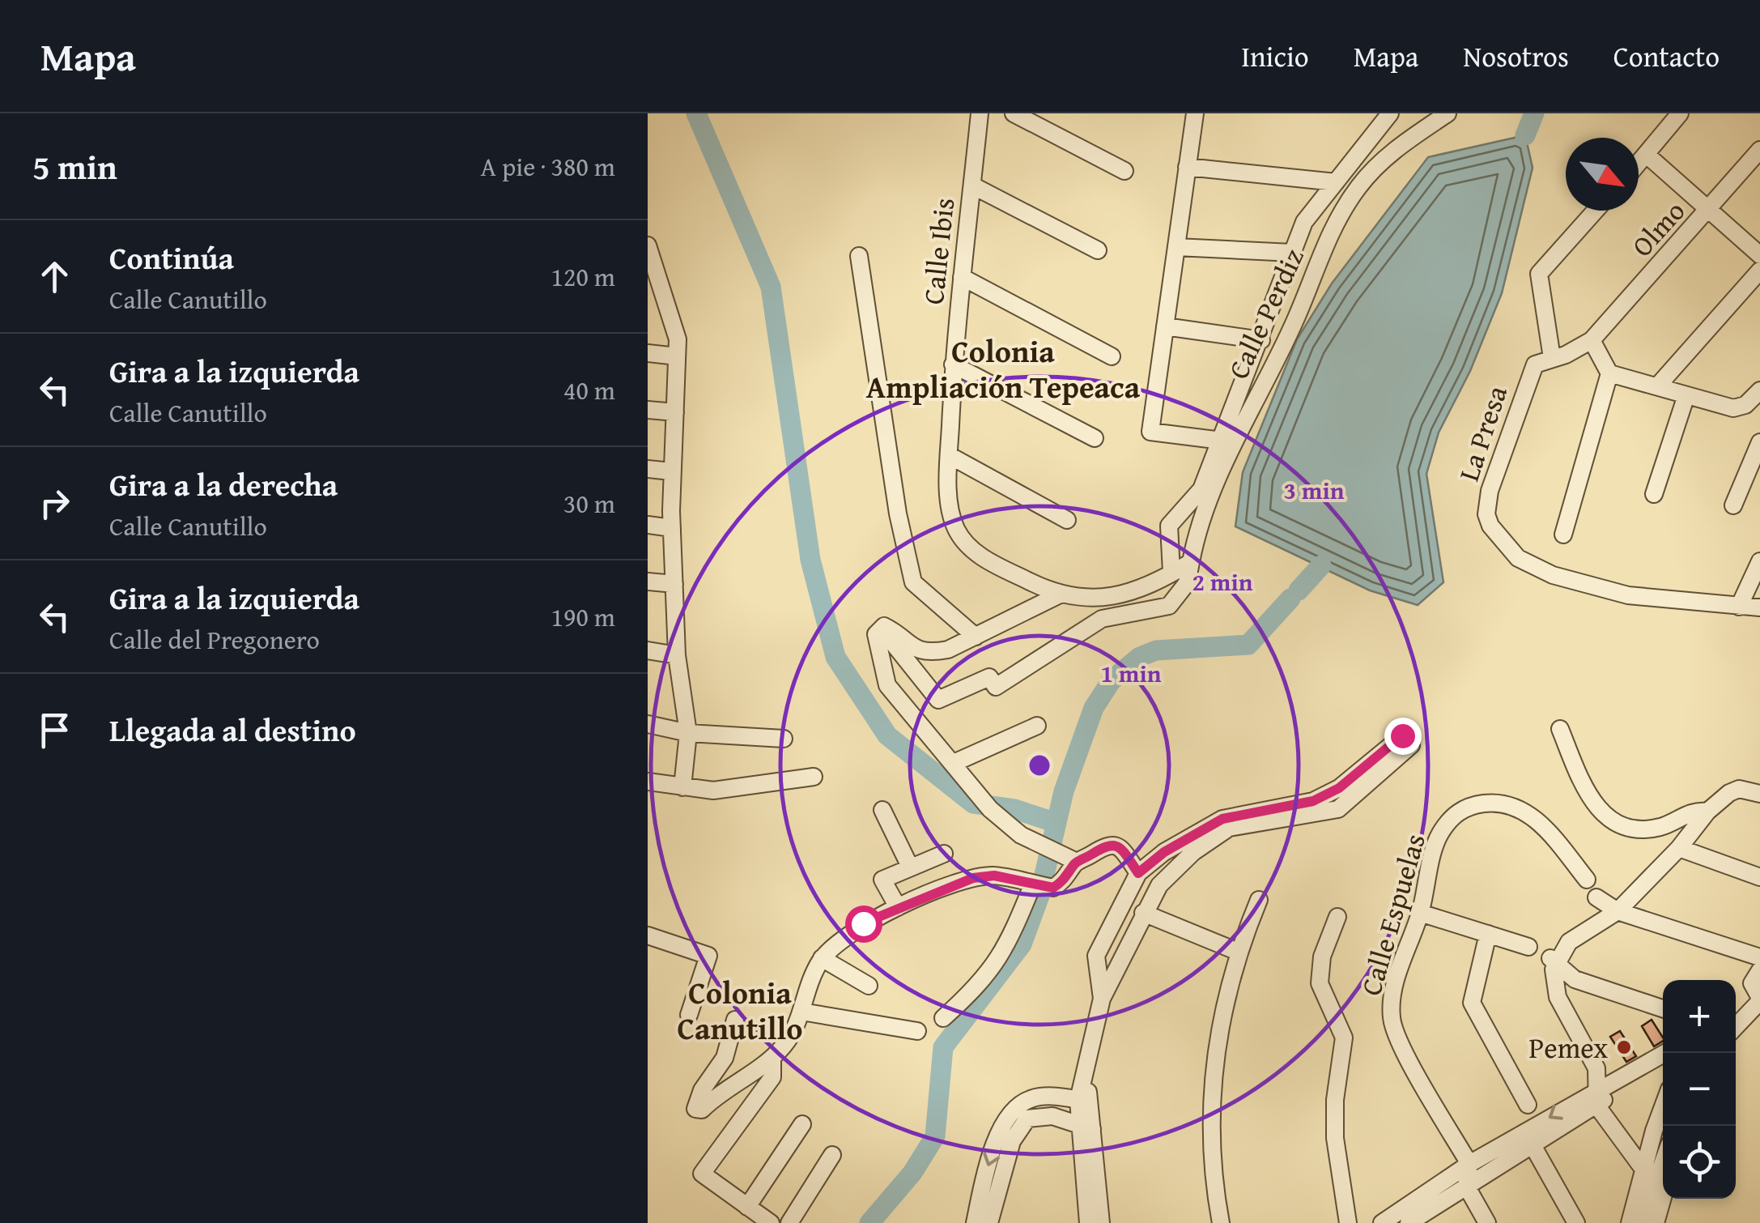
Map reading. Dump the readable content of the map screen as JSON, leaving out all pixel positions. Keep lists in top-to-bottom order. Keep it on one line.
{"streets":{"street":["Olmo","Calle Ibis","Calle Perdiz","La Presa","Calle Espuelas"]},"crossings":[["Calle Ibis","Calle Perdiz"]],"districts":["Colonia Ampliación Tepeaca","Colonia Canutillo"],"places":["Pemex"],"north":"bottom right","page":{"header":"Mapa","nav":["Inicio","Mapa","Nosotros","Contacto"],"heading":["5 min","A pie · 380 m"],"list":[["Continúa","Calle Canutillo","120 m"],["Gira a la izquierda","Calle Canutillo","40 m"],["Gira a la derecha","Calle Canutillo","30 m"],["Gira a la izquierda","Calle del Pregonero","190 m"],"Llegada al destino"],"map_buttons":["+","−"]},"rings":["3 min","2 min","1 min"]}
